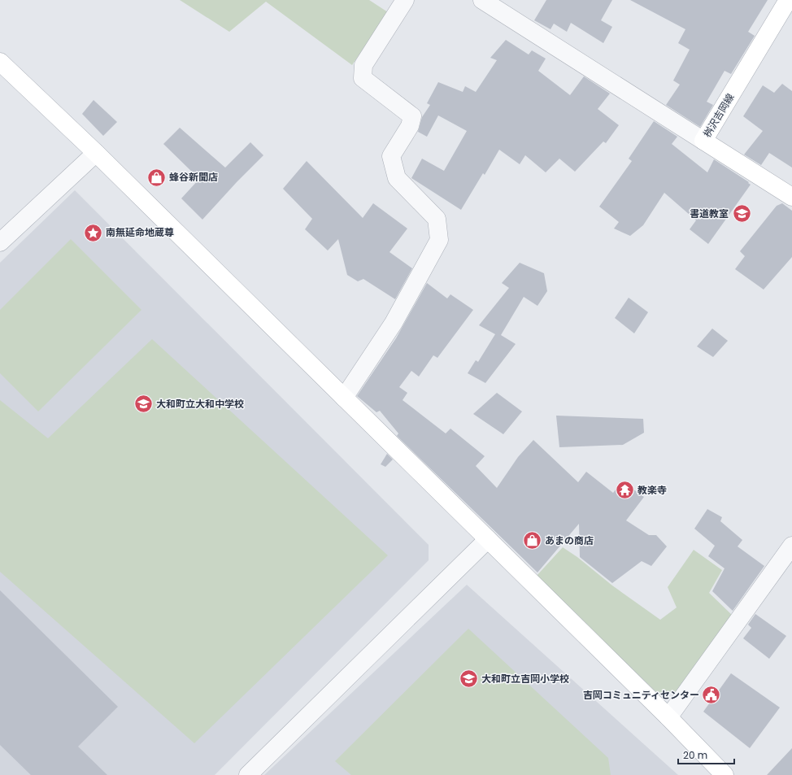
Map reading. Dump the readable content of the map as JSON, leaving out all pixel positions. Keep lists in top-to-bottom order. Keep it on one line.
{"streets":{"street":["桝沢吉岡線"]},"places":{"shop":["蜂谷新聞店","あまの商店"],"school or university":["書道教室","大和町立大和中学校","大和町立吉岡小学校"],"place":["南無延命地蔵尊"],"temple":["教楽寺"],"public building":["吉岡コミュニティセンター"]},"scale_bar":"20 m"}
